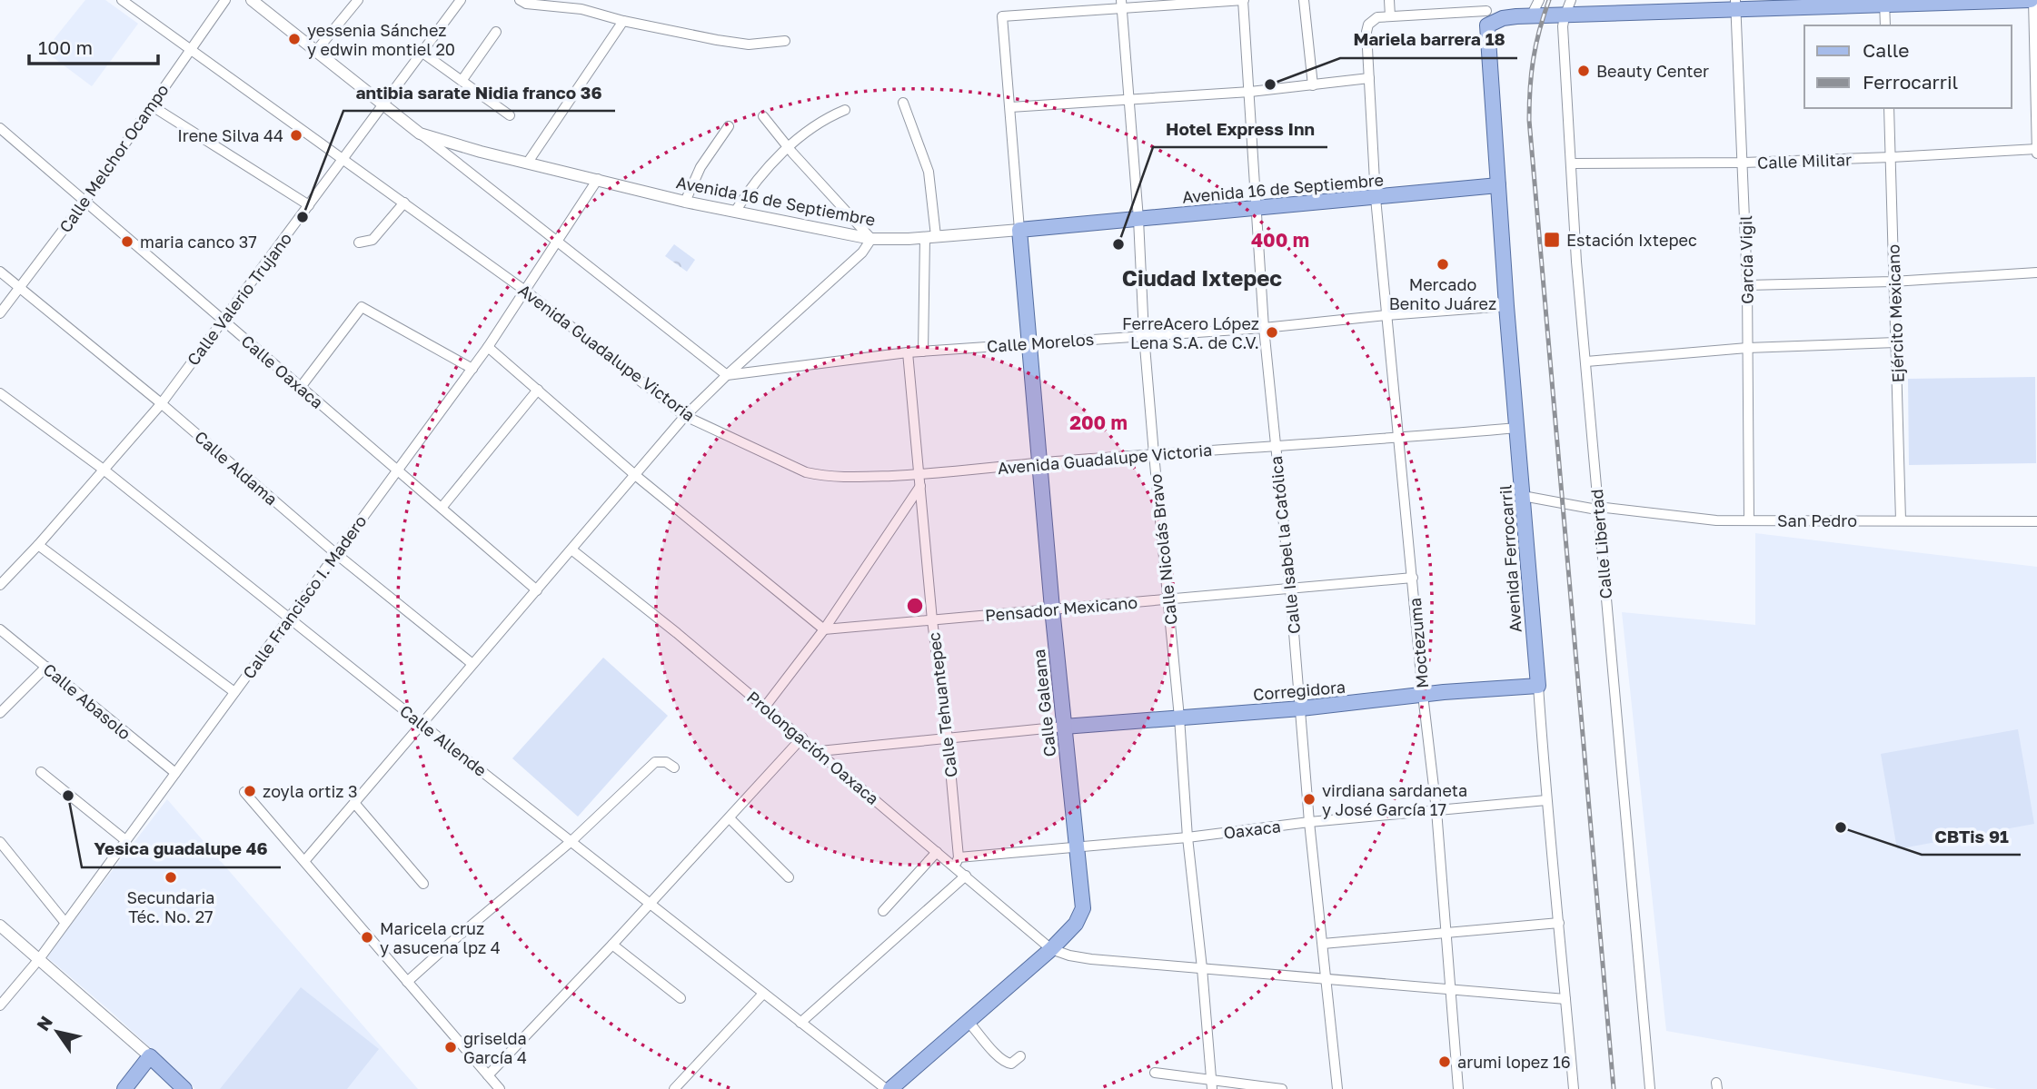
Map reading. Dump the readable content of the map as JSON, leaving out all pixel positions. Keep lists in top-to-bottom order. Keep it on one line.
{"streets":{"main road":["Avenida 16 de Septiembre","Avenida Ferrocarril","Corregidora","Calle Galeana"],"street":["Calle Melchor Ocampo","Calle Militar","García Vigil","Calle Valerio Trujano","Ejército Mexicano","Calle Morelos","Avenida Guadalupe Victoria","Calle Oaxaca","Calle Aldama","San Pedro","Calle Libertad","Calle Isabel la Católica","Calle Nicolás Bravo","Calle Francisco I. Madero","Pensador Mexicano","Moctezuma","Calle Abasolo","Calle Tehuantepec","Calle Allende","Prolongación Oaxaca","Oaxaca"]},"crossings":[["Calle Melchor Ocampo","Avenida Guadalupe Victoria"],["Calle Melchor Ocampo","Calle Oaxaca"],["Calle Melchor Ocampo","Calle Aldama"],["Calle Militar","García Vigil"],["Calle Militar","Ejército Mexicano"],["Calle Militar","Calle Libertad"],["Avenida 16 de Septiembre","Calle Valerio Trujano"],["Avenida 16 de Septiembre","Calle Isabel la Católica"],["Avenida 16 de Septiembre","Calle Nicolás Bravo"],["Avenida 16 de Septiembre","Avenida Ferrocarril"],["Avenida 16 de Septiembre","Calle Francisco I. Madero"],["Avenida 16 de Septiembre","Moctezuma"],["Avenida 16 de Septiembre","Calle Galeana"],["García Vigil","San Pedro"],["Calle Valerio Trujano","Avenida Guadalupe Victoria"],["Calle Valerio Trujano","Calle Oaxaca"],["Calle Valerio Trujano","Calle Aldama"],["Calle Valerio Trujano","Calle Allende"],["Ejército Mexicano","San Pedro"],["Calle Morelos","Calle Isabel la Católica"],["Calle Morelos","Calle Nicolás Bravo"],["Calle Morelos","Avenida Ferrocarril"],["Calle Morelos","Moctezuma"],["Calle Morelos","Calle Galeana"],["Calle Morelos","Calle Tehuantepec"],["Avenida Guadalupe Victoria","Calle Isabel la Católica"],["Avenida Guadalupe Victoria","Calle Nicolás Bravo"],["Avenida Guadalupe Victoria","Avenida Ferrocarril"],["Avenida Guadalupe Victoria","Calle Francisco I. Madero"],["Avenida Guadalupe Victoria","Moctezuma"],["Avenida Guadalupe Victoria","Calle Galeana"],["Avenida Guadalupe Victoria","Calle Tehuantepec"],["Calle Oaxaca","Calle Francisco I. Madero"],["Calle Aldama","Calle Francisco I. Madero"],["San Pedro","Calle Libertad"],["San Pedro","Avenida Ferrocarril"],["Calle Isabel la Católica","Pensador Mexicano"],["Calle Isabel la Católica","Corregidora"],["Calle Isabel la Católica","Oaxaca"],["Calle Nicolás Bravo","Pensador Mexicano"],["Calle Nicolás Bravo","Corregidora"],["Calle Nicolás Bravo","Oaxaca"],["Avenida Ferrocarril","Corregidora"],["Avenida Ferrocarril","Oaxaca"],["Calle Francisco I. Madero","Calle Abasolo"],["Calle Francisco I. Madero","Calle Allende"],["Pensador Mexicano","Moctezuma"],["Pensador Mexicano","Calle Galeana"],["Pensador Mexicano","Calle Tehuantepec"],["Moctezuma","Corregidora"],["Moctezuma","Oaxaca"],["Corregidora","Calle Galeana"],["Calle Galeana","Calle Allende"],["Calle Galeana","Prolongación Oaxaca"],["Calle Galeana","Oaxaca"],["Calle Tehuantepec","Prolongación Oaxaca"],["Calle Tehuantepec","Oaxaca"],["Prolongación Oaxaca","Oaxaca"]],"districts":["Ciudad Ixtepec"],"places":{"other":["yessenia Sánchez y edwin montiel 20","Beauty Center","Mariela barrera 18","Irene Silva 44","antibia sarate Nidia franco 36","maria canco 37","Hotel Express Inn","Mercado Benito Juárez","FerreAcero López Lena S.A. de C.V.","zoyla ortiz 3","Yesica guadalupe 46","virdiana sardaneta y José García 17","CBTis 91","Secundaria Téc. No. 27","Maricela cruz y asucena lpz 4","griselda García 4","arumi lopez 16"],"transit":["Estación Ixtepec"]},"legend":["Calle","Ferrocarril"],"scale_bar":"100 m","north":"top left","rings":["400 m","200 m"]}
